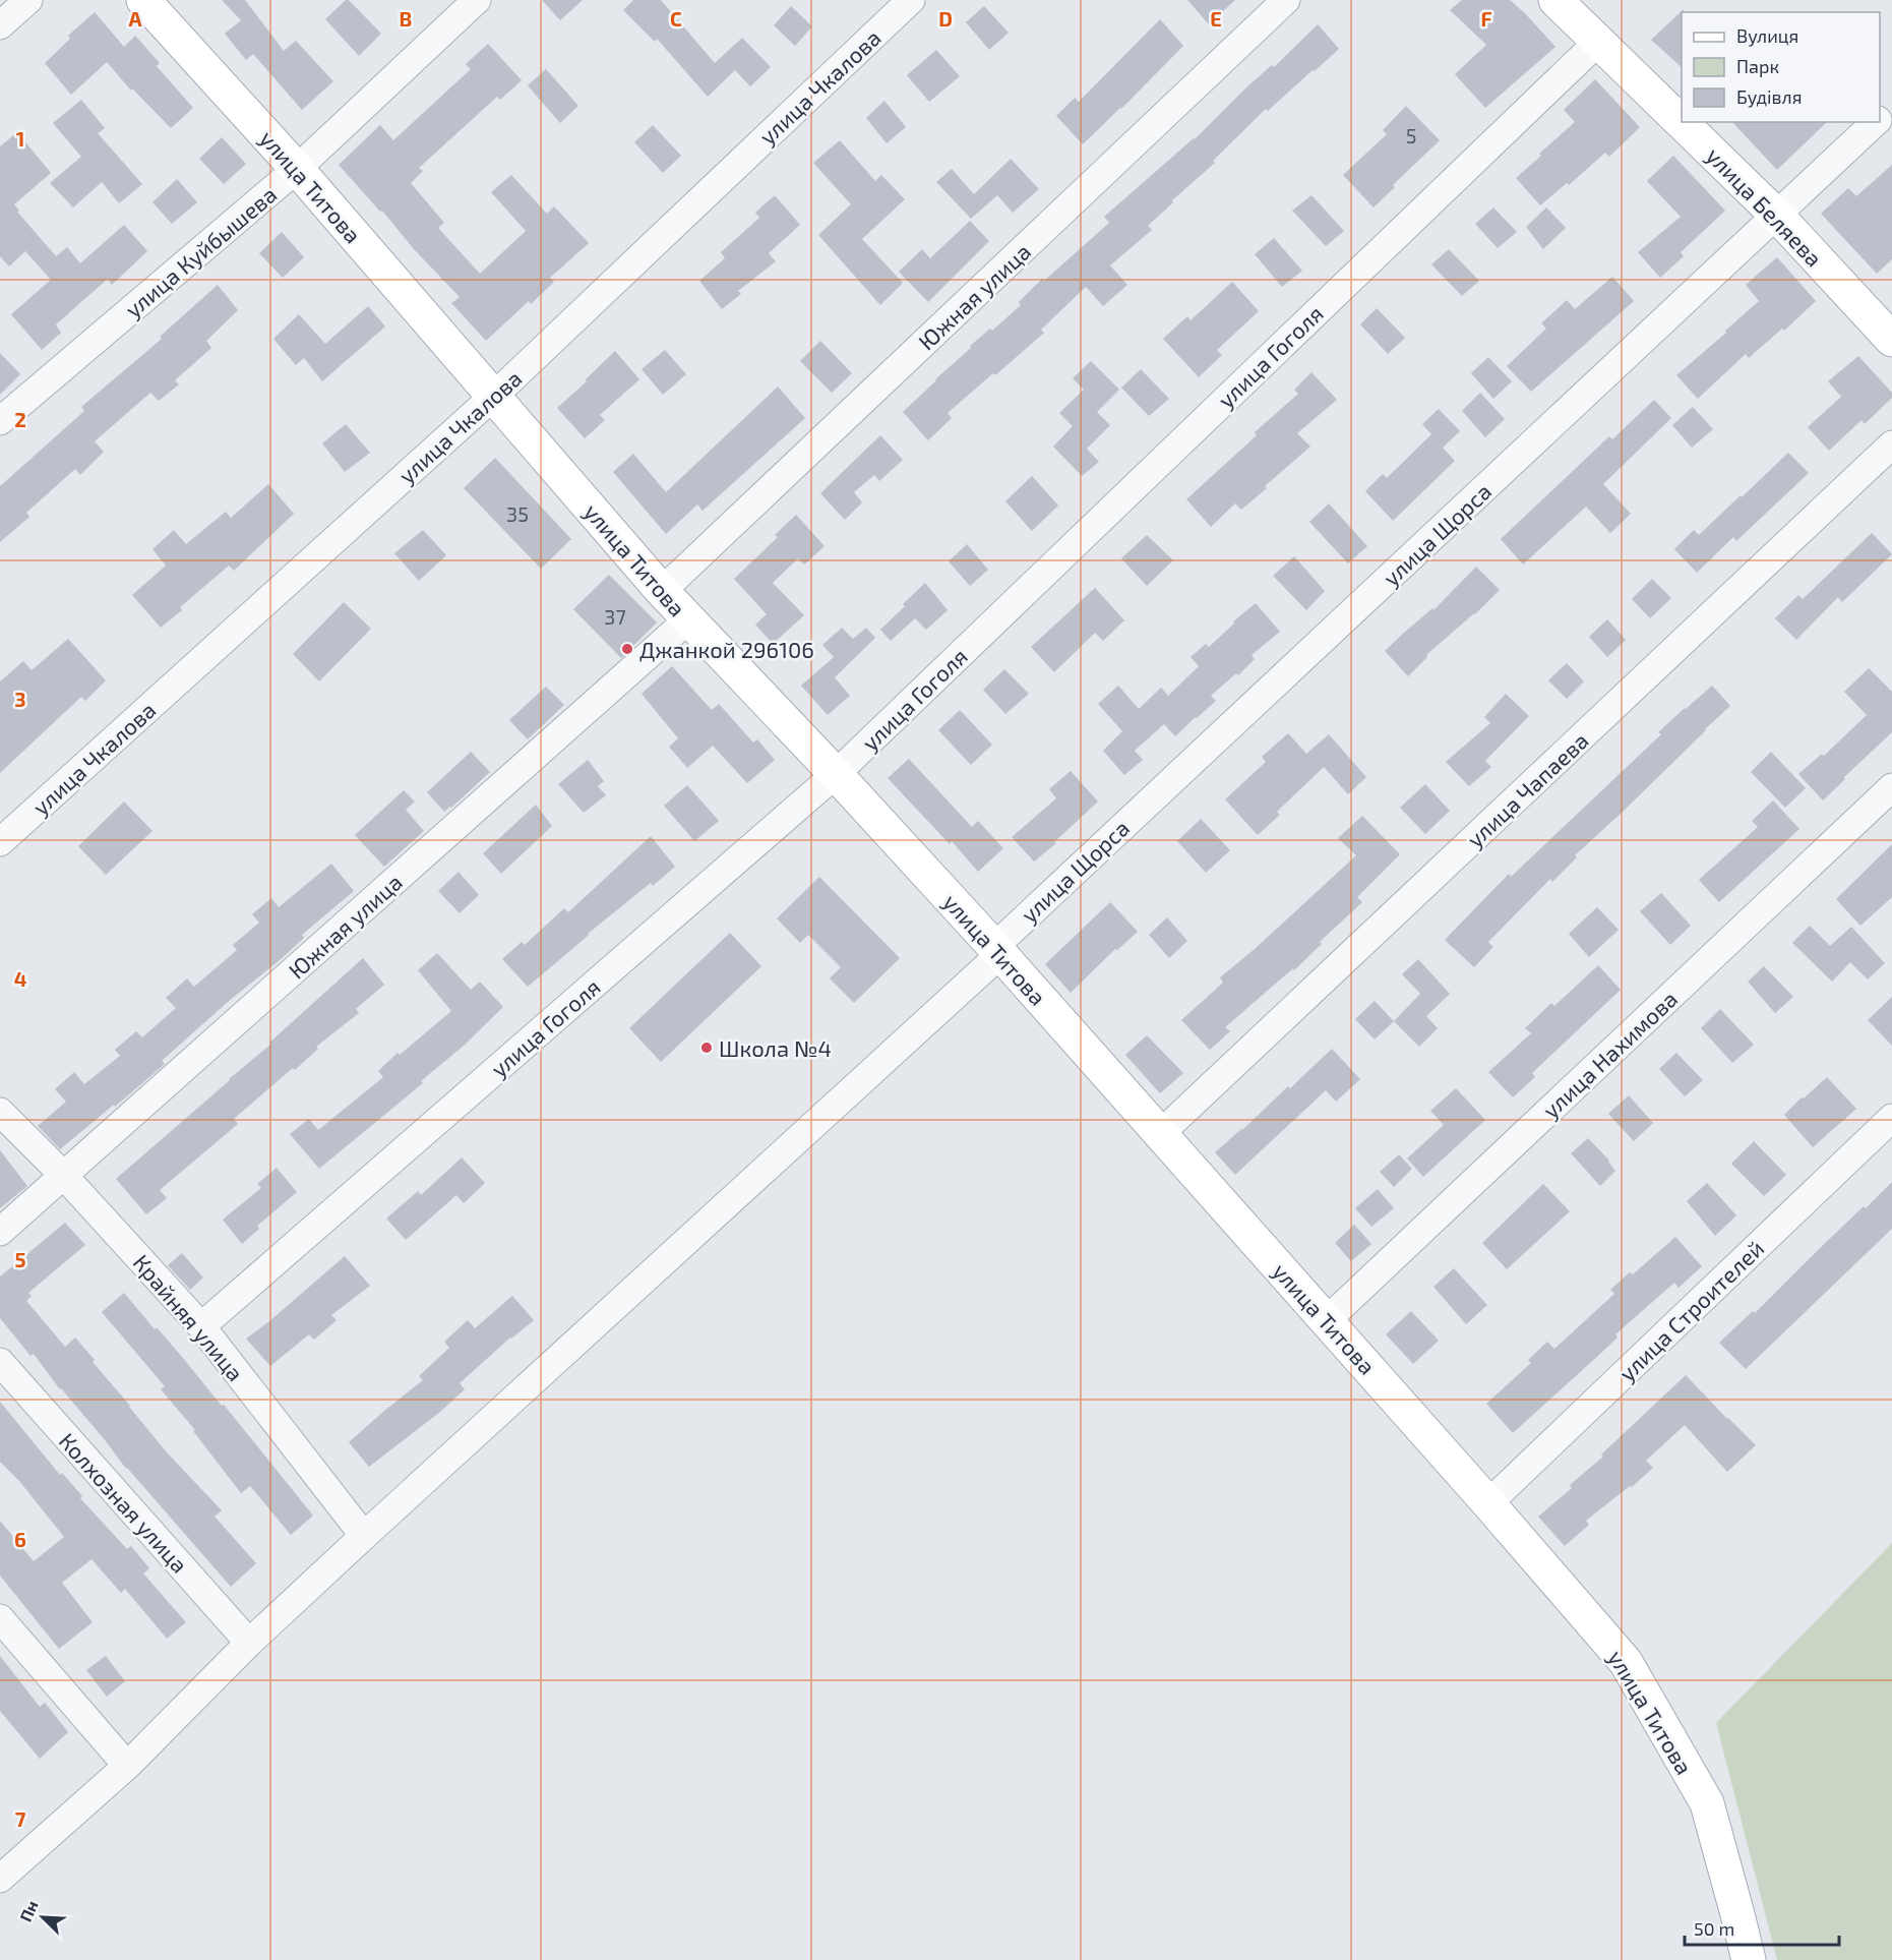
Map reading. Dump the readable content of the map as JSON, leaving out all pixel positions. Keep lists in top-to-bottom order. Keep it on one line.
{"streets":{"main road":["улица Титова","улица Беляева"],"street":["улица Чкалова","улица Куйбышева","Южная улица","улица Гоголя","улица Щорса","улица Чапаева","улица Нахимова","улица Строителей","Крайняя улица","Колхозная улица"]},"crossings":[["улица Чкалова","улица Титова"],["улица Титова","улица Куйбышева"],["улица Титова","Южная улица"],["улица Титова","улица Гоголя"],["улица Титова","улица Щорса"],["улица Титова","улица Чапаева"],["улица Титова","улица Нахимова"],["улица Титова","улица Строителей"],["улица Беляева","улица Гоголя"],["улица Беляева","улица Щорса"],["Южная улица","Крайняя улица"],["улица Гоголя","Крайняя улица"],["улица Щорса","Крайняя улица"],["улица Щорса","Колхозная улица"]],"places":["Джанкой 296106","Школа №4"],"house_numbers":["5","35","37"],"legend":["Вулиця","Парк","Будівля"],"scale_bar":"50 m","north":"top left","grid":{"columns":["A","B","C","D","E","F"],"rows":["1","2","3","4","5","6","7"]}}
